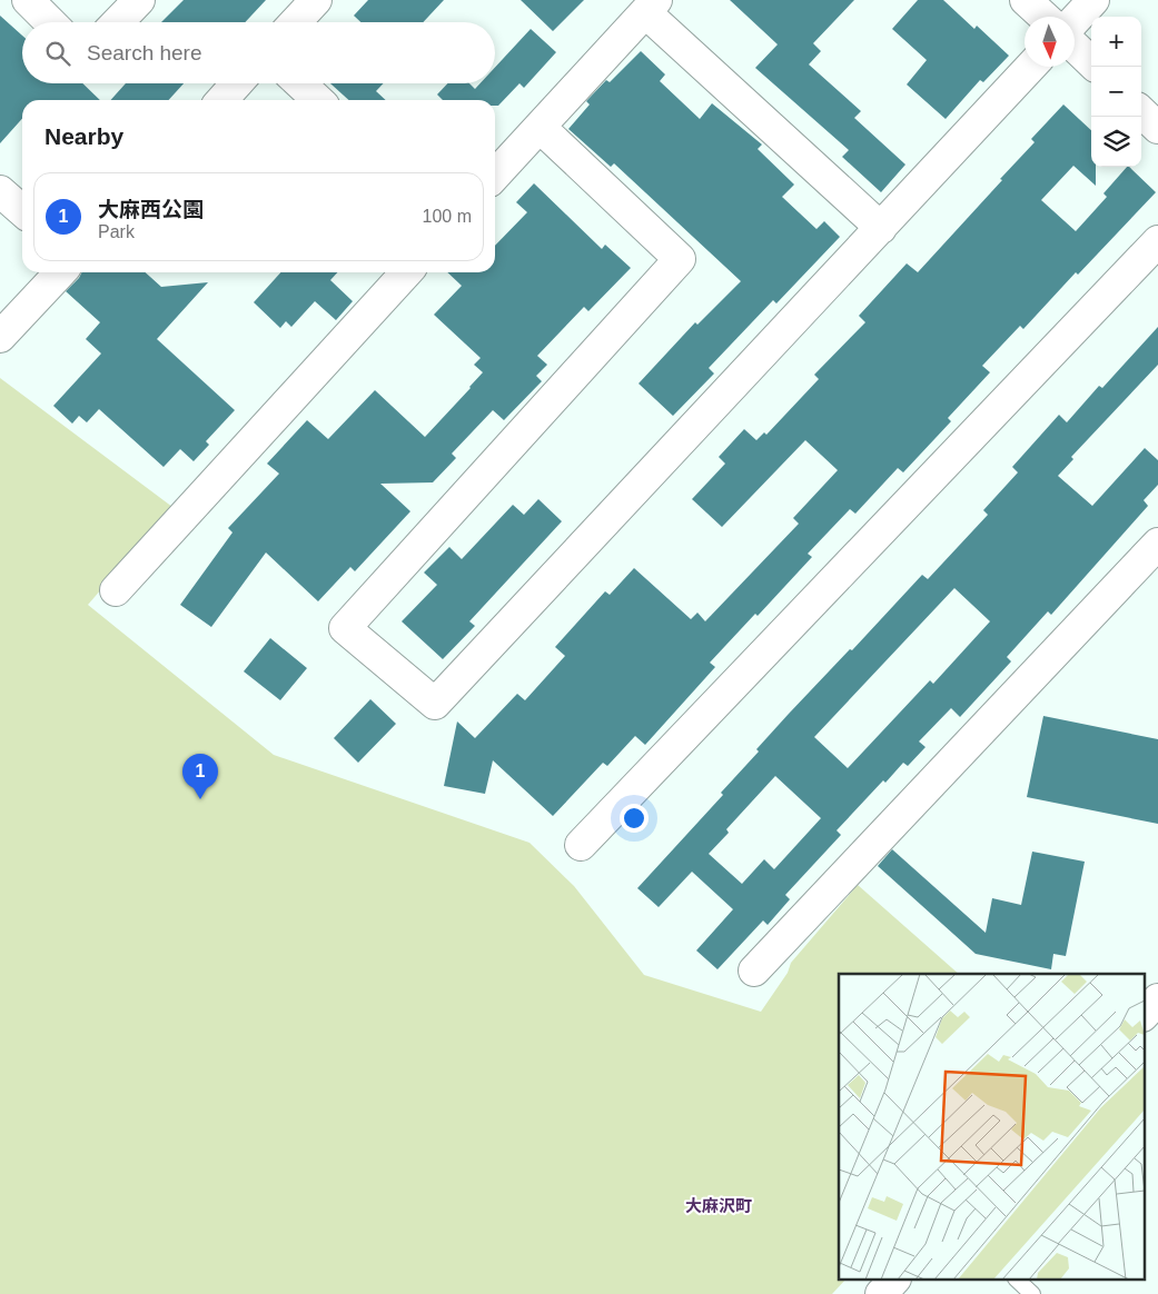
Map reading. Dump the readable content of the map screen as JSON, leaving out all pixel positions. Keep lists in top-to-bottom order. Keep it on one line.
{"districts":["大麻沢町"],"north":"bottom","page":{"map_buttons":["+","−"],"search":"Search here","heading":"Nearby","list":[{"mark":"1","name":"大麻西公園","note":"Park","value":"100 m"}],"pins":"1"}}
